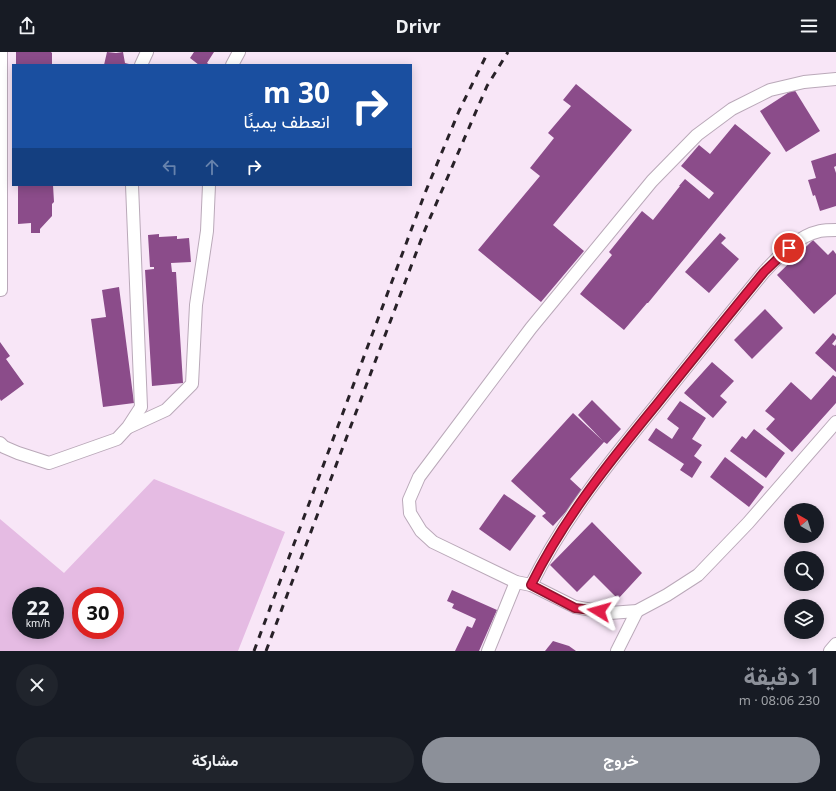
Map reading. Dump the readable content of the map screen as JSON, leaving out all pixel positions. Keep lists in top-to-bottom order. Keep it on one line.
{"north":"top left","page":{"header":"Drivr","turn":["30 m","انعطف يمينًا"],"speed":"22 km/h","limit":"30","heading":["1 دقيقة","230 m · 08:06"],"buttons":["خروج","مشاركة"]}}
